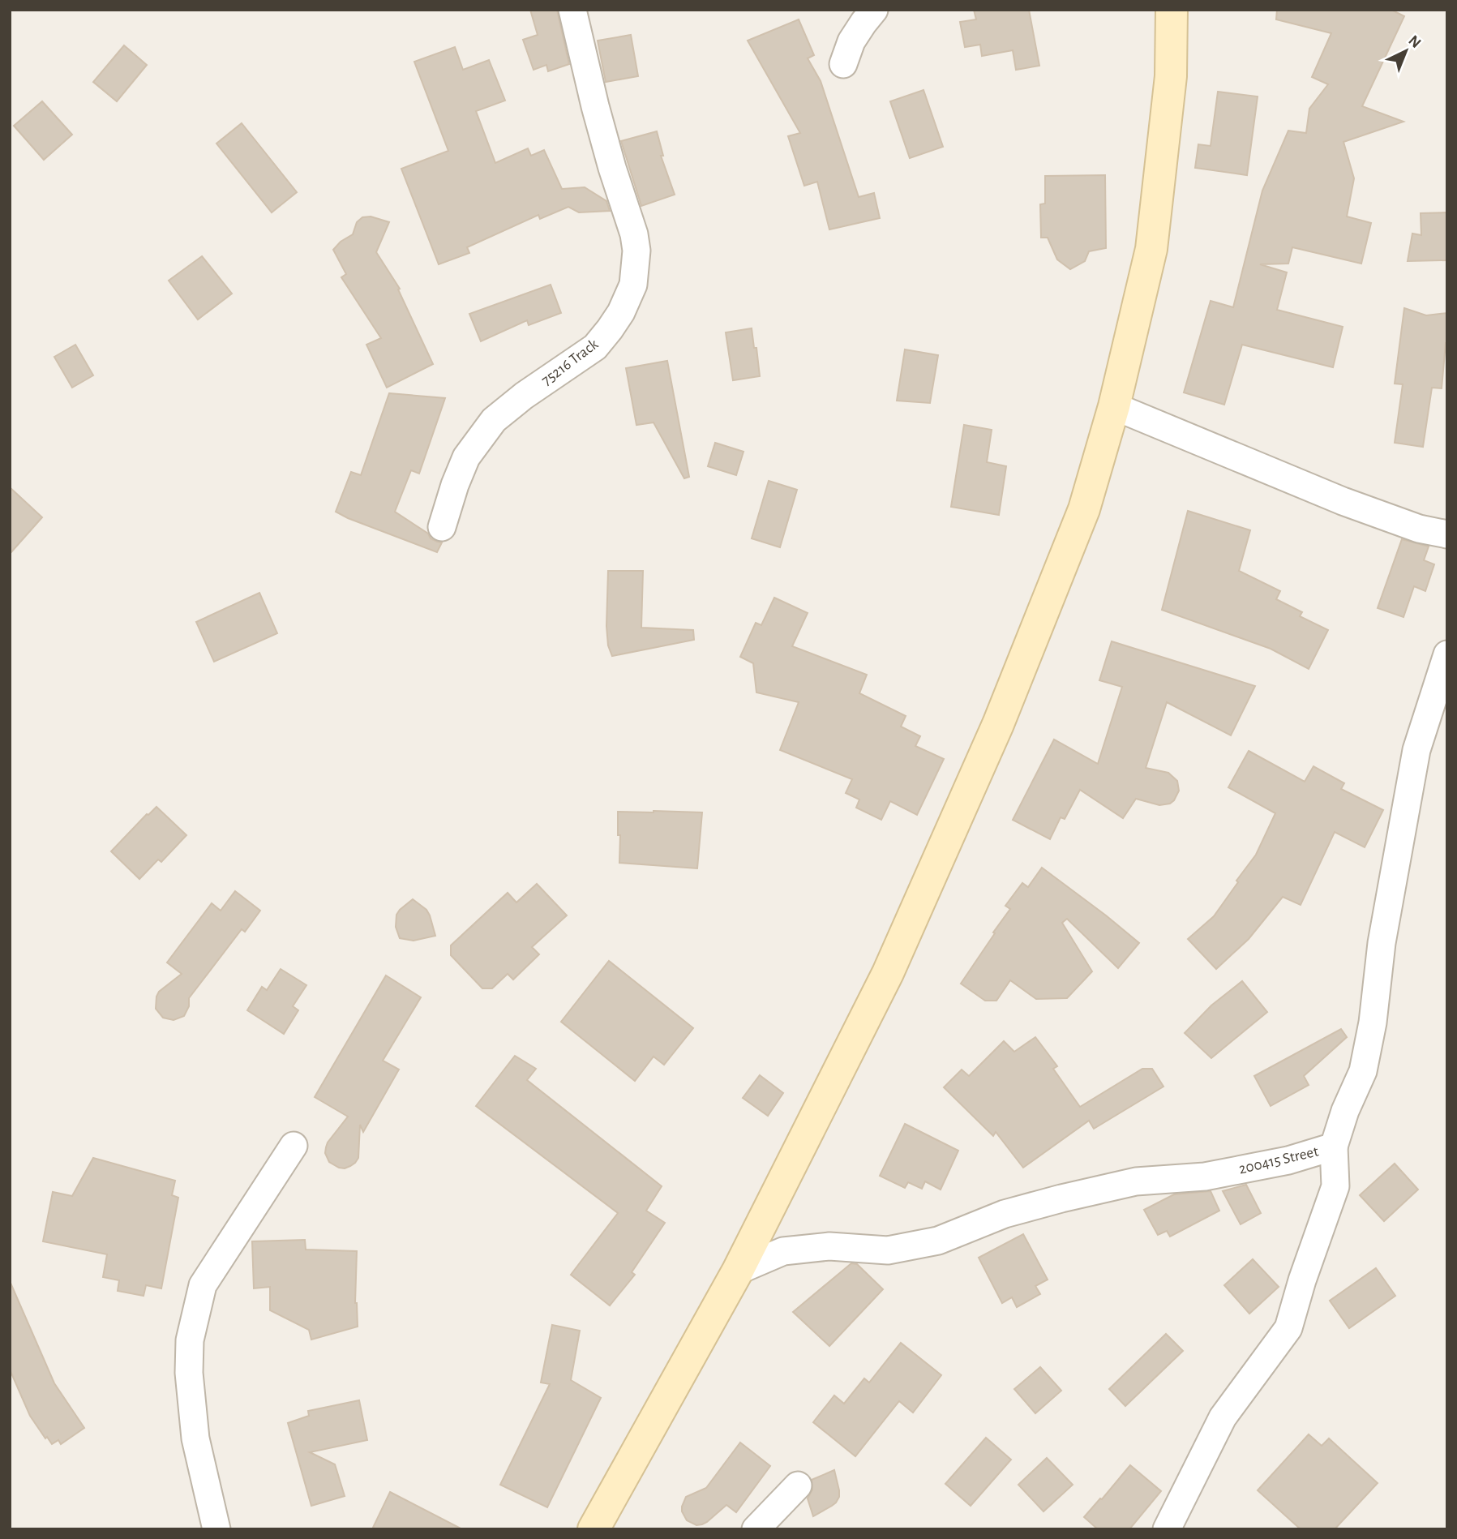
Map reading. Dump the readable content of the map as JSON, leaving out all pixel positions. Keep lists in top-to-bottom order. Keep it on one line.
{"streets":{"street":["75216 Track","200415 Street"]},"north":"top right"}
